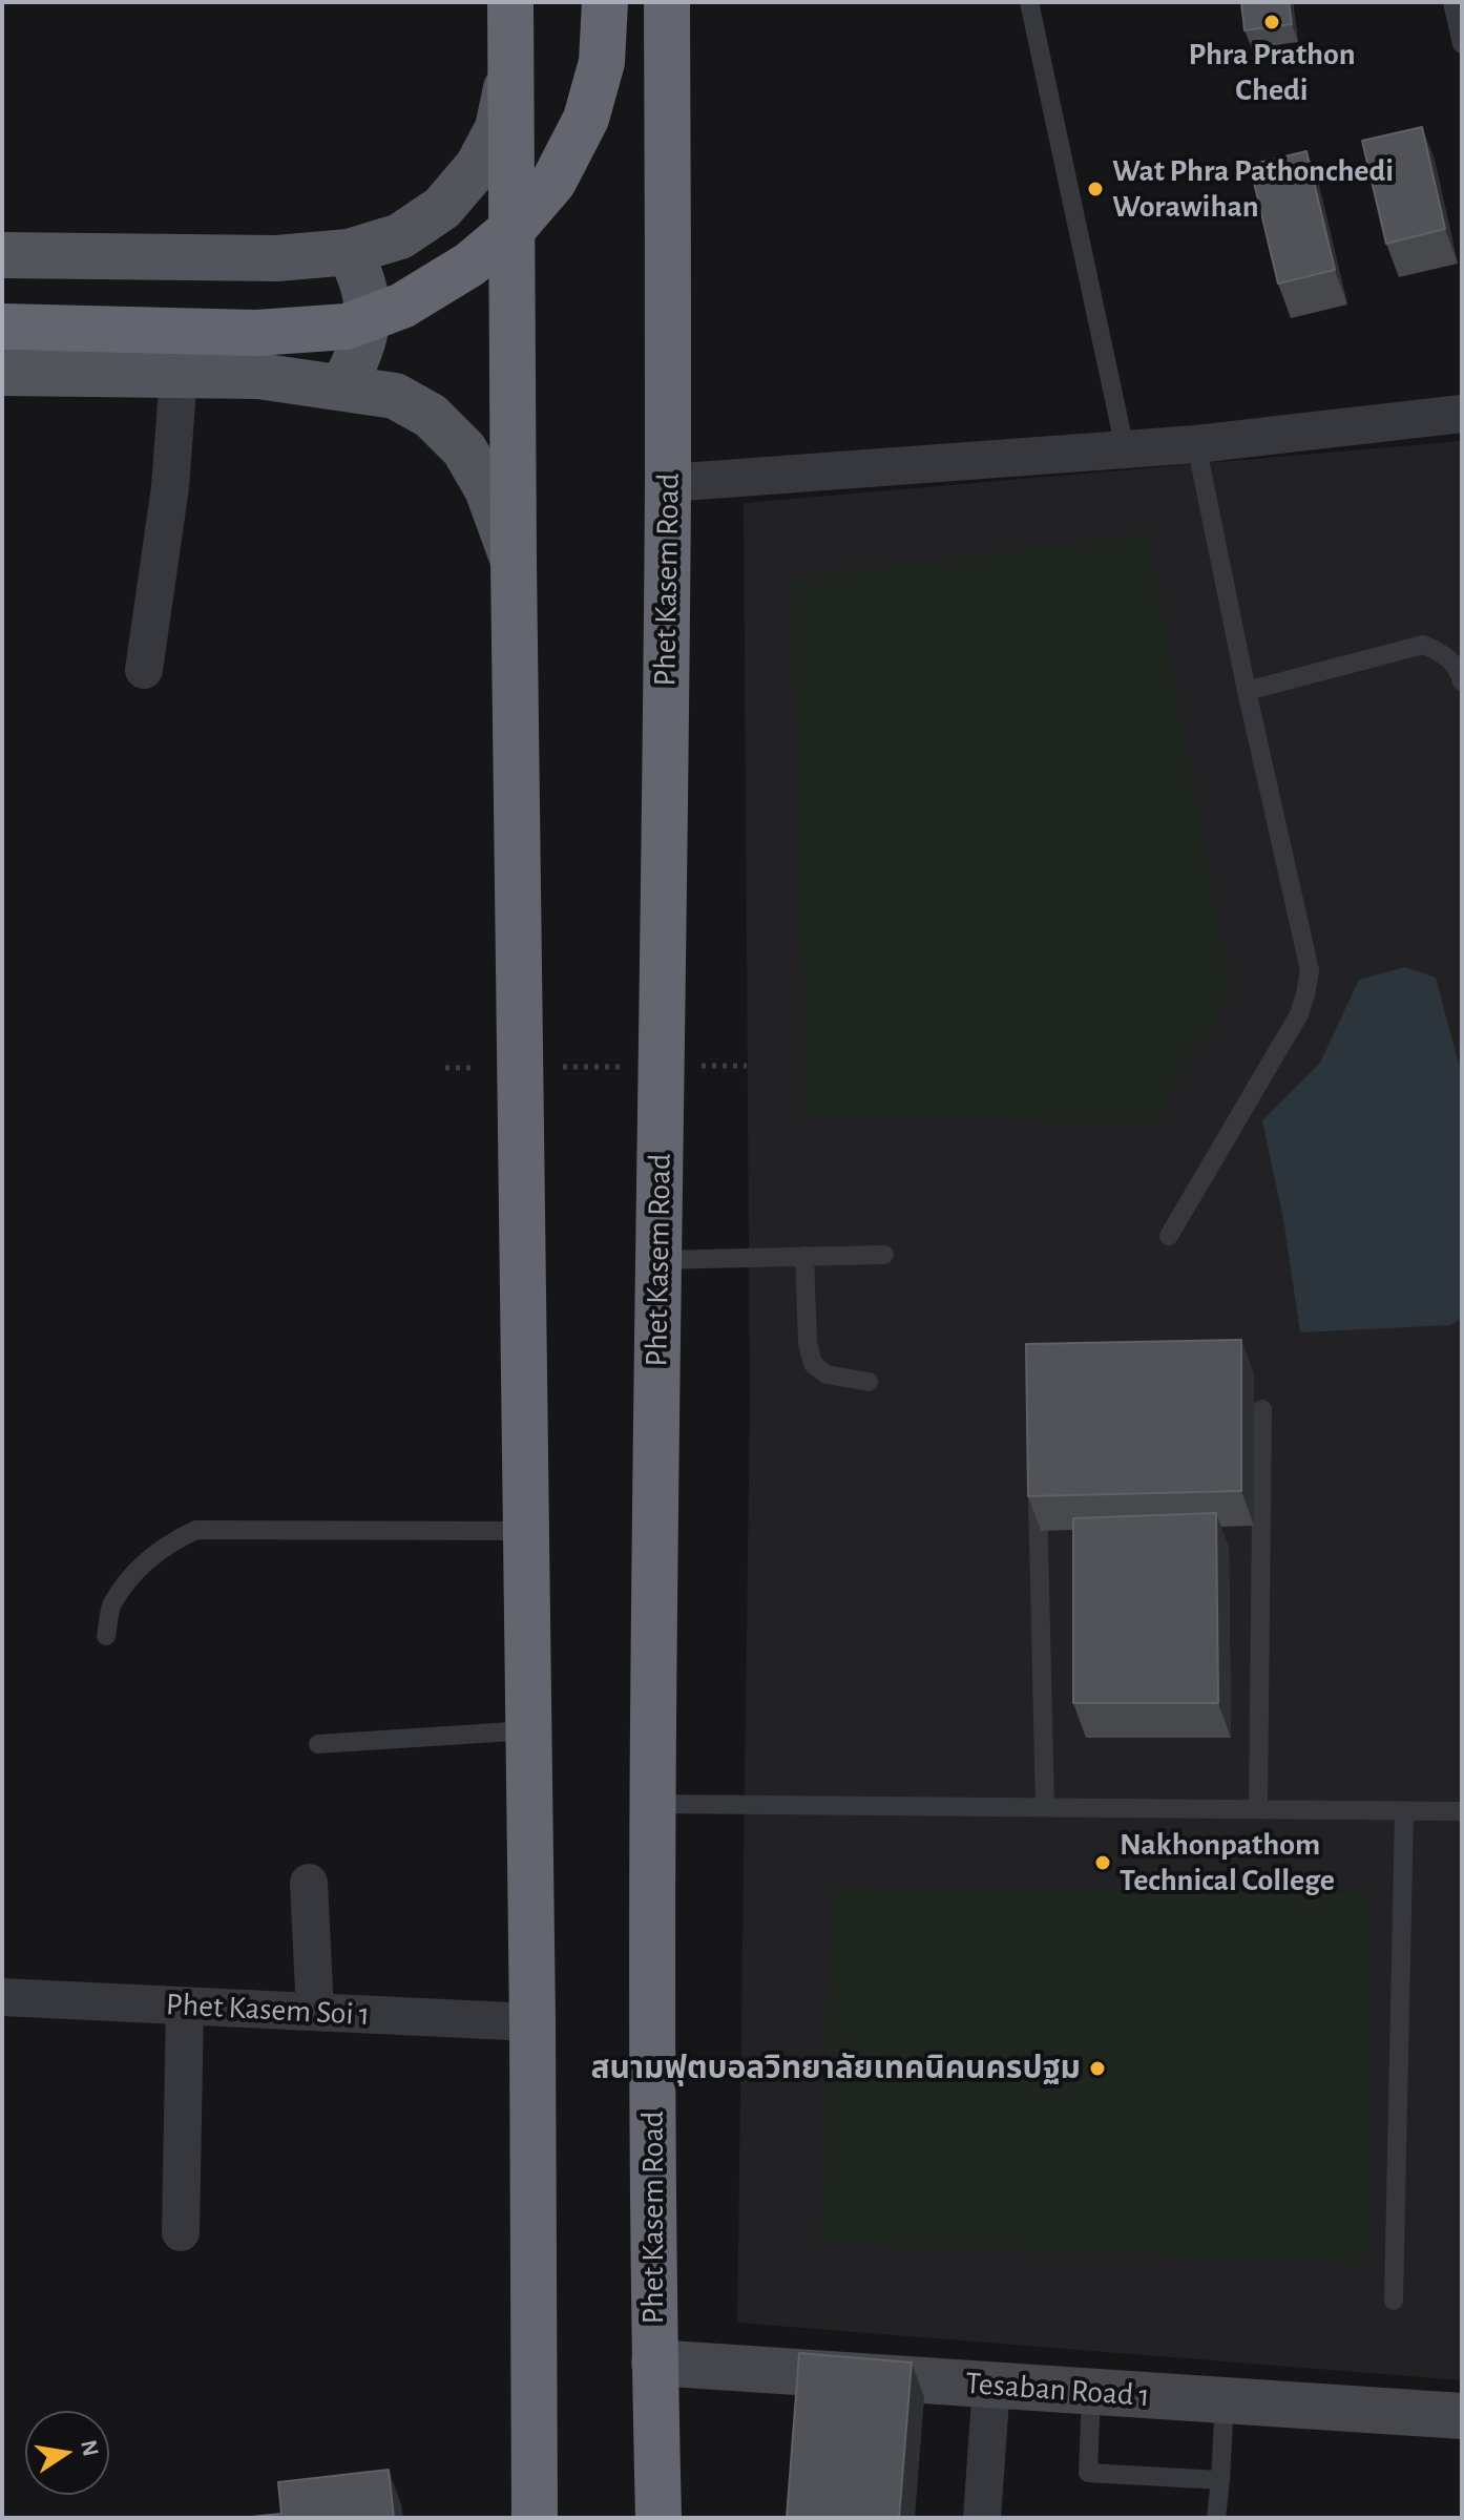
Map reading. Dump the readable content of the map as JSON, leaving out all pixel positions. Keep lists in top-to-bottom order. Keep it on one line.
{"streets":{"highway":["Phet Kasem Road"],"street":["Phet Kasem Soi 1","Tesaban Road 1"]},"crossings":[["Phet Kasem Road","Tesaban Road 1"]],"places":["Phra Prathon Chedi","Wat Phra Pathonchedi Worawihan","Nakhonpathom Technical College","สนามฟุตบอลวิทยาลัยเทคนิคนครปฐม"],"north":"right"}
